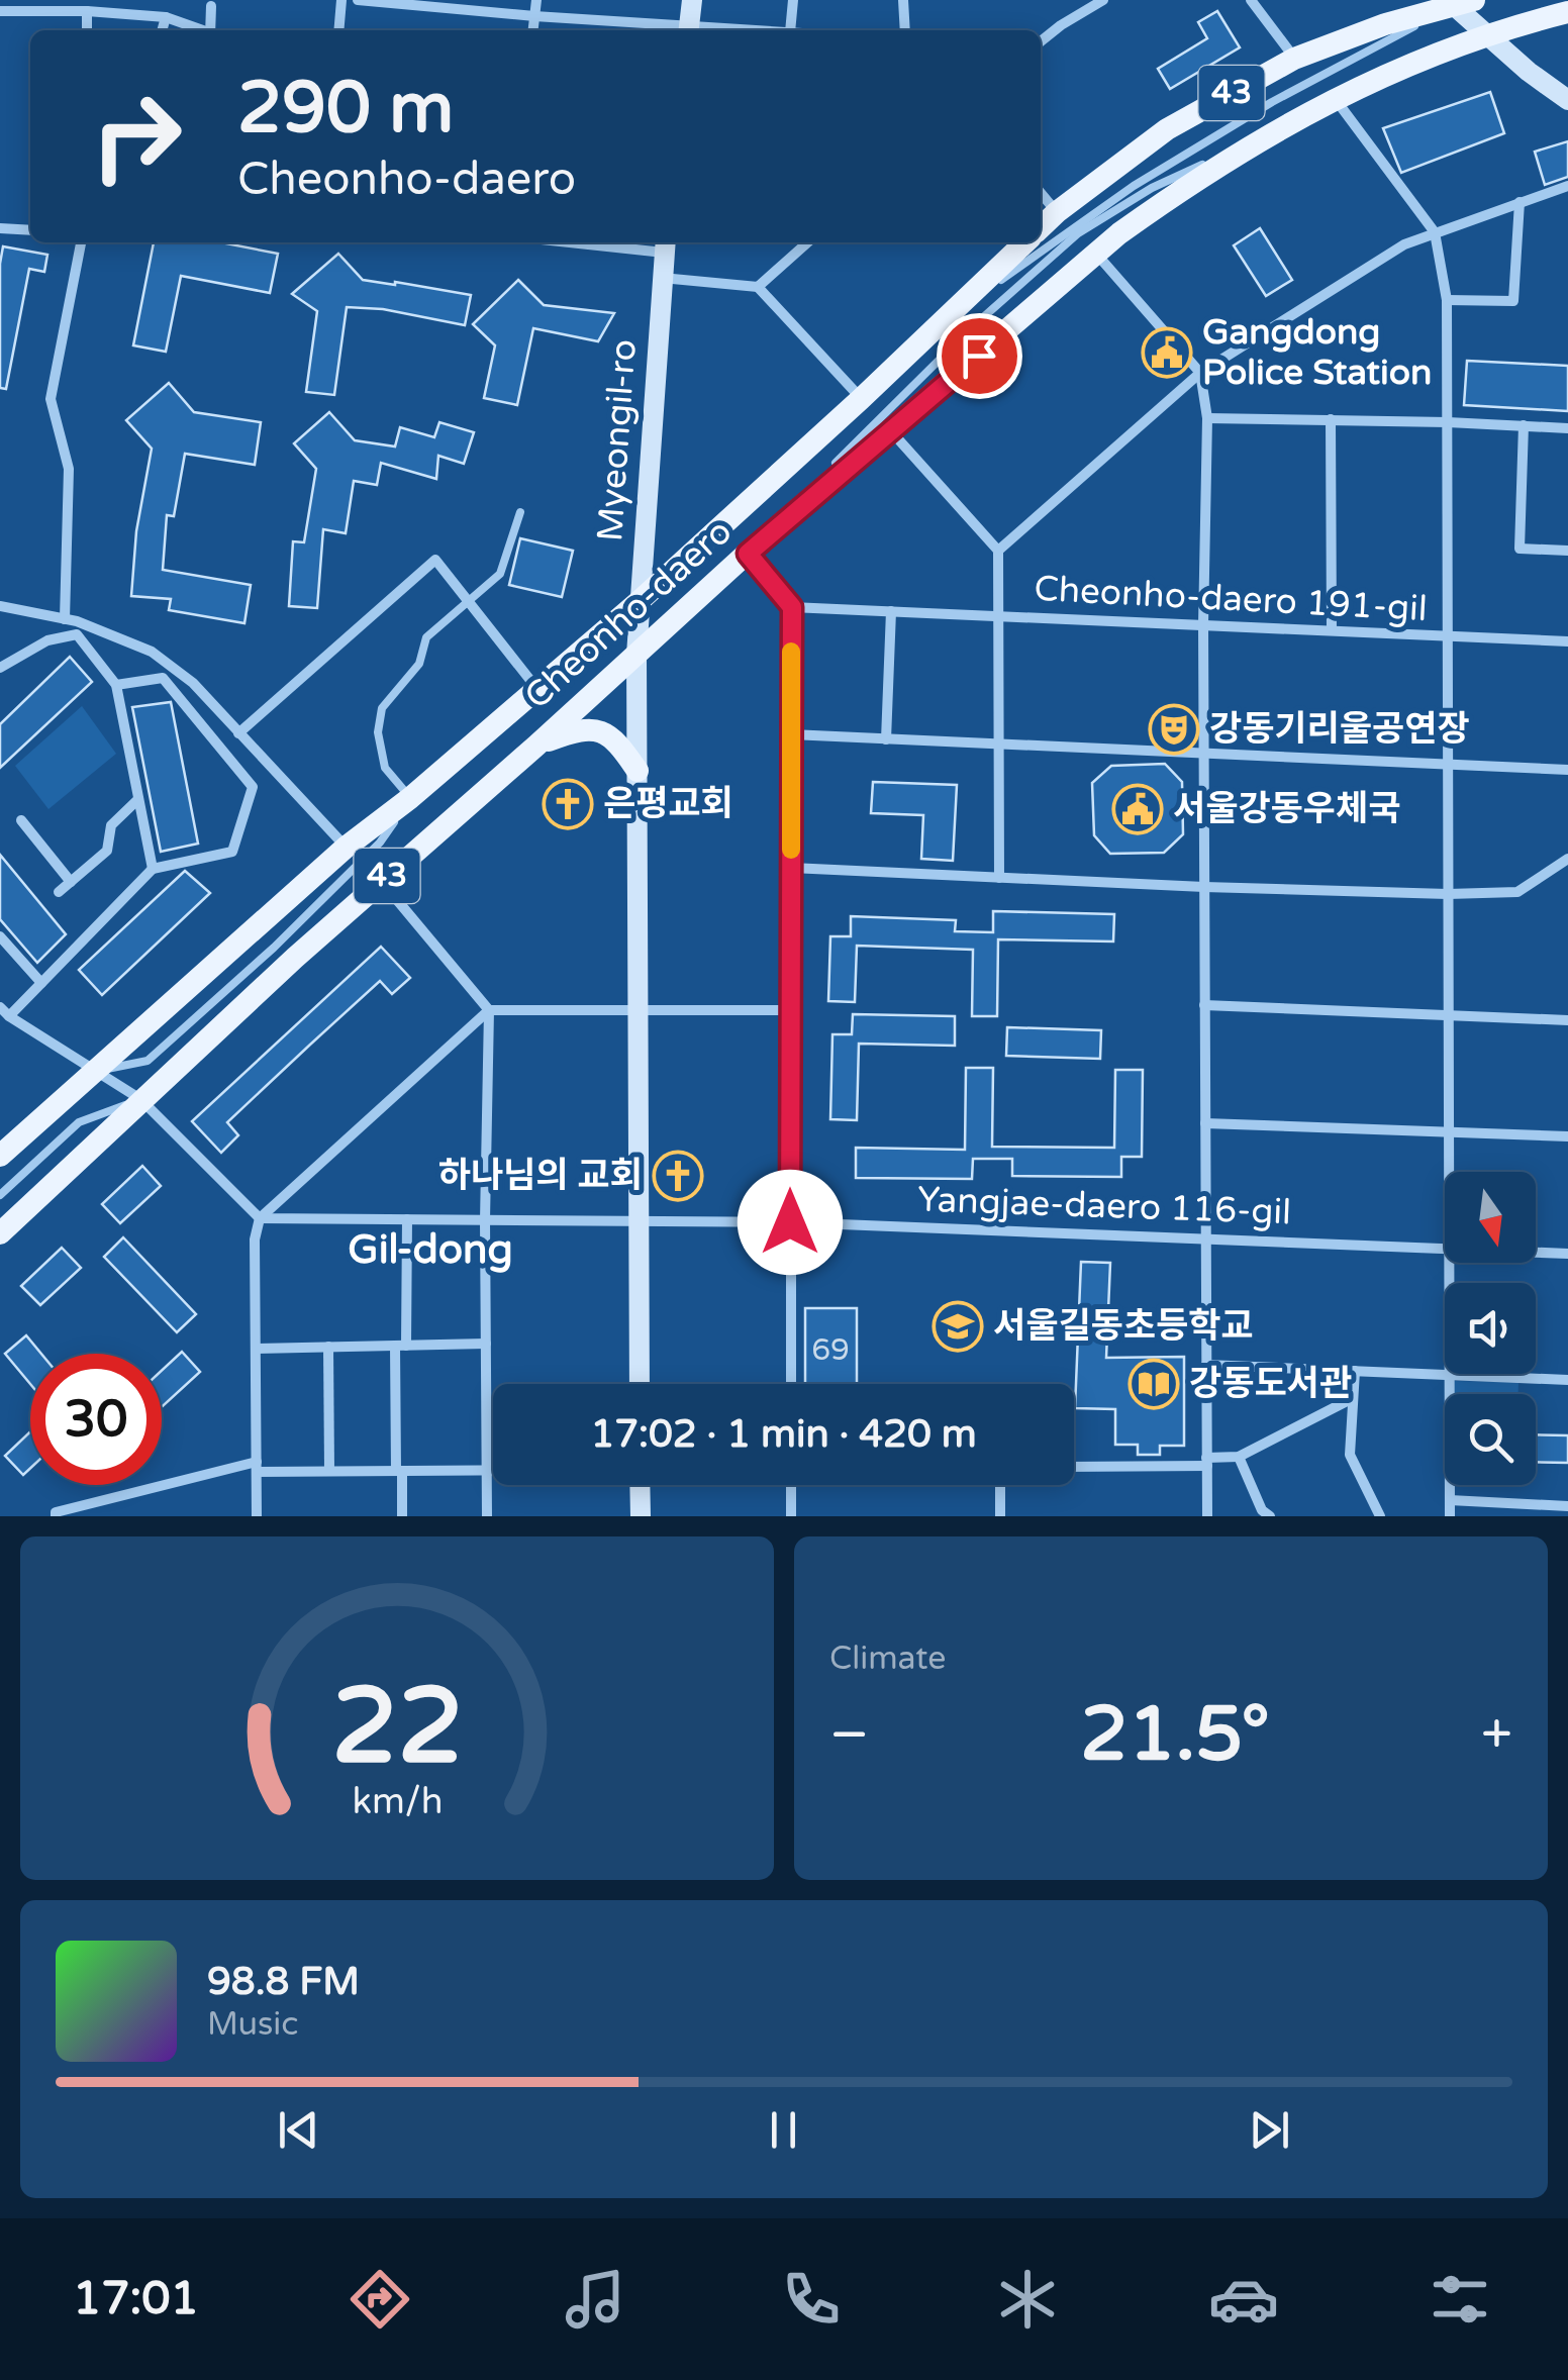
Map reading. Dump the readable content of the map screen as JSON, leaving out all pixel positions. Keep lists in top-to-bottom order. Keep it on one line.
{"streets":{"main road":["43","Cheonho-daero"],"street":["Myeongil-ro","Cheonho-daero 191-gil","Yangjae-daero 116-gil"]},"crossings":[["Myeongil-ro","Cheonho-daero"],["Myeongil-ro","Yangjae-daero 116-gil"]],"districts":["Gil-dong"],"places":{"public building":["Gangdong Police Station","서울강동우체국"],"theatre":["강동기리울공연장"],"church":["은평교회","하나님의 교회"],"school or university":["서울길동초등학교"],"library":["강동도서관"]},"house_numbers":["69"],"north":"bottom","page":{"turn":["290 m","Cheonho-daero"],"limit":"30","trip":"17:02 · 1 min · 420 m","tile":"Climate","heat":["−","21.5°","+"],"song":["98.8 FM","Music"],"tabs":"17:01","gauge":["22","km/h"]}}
